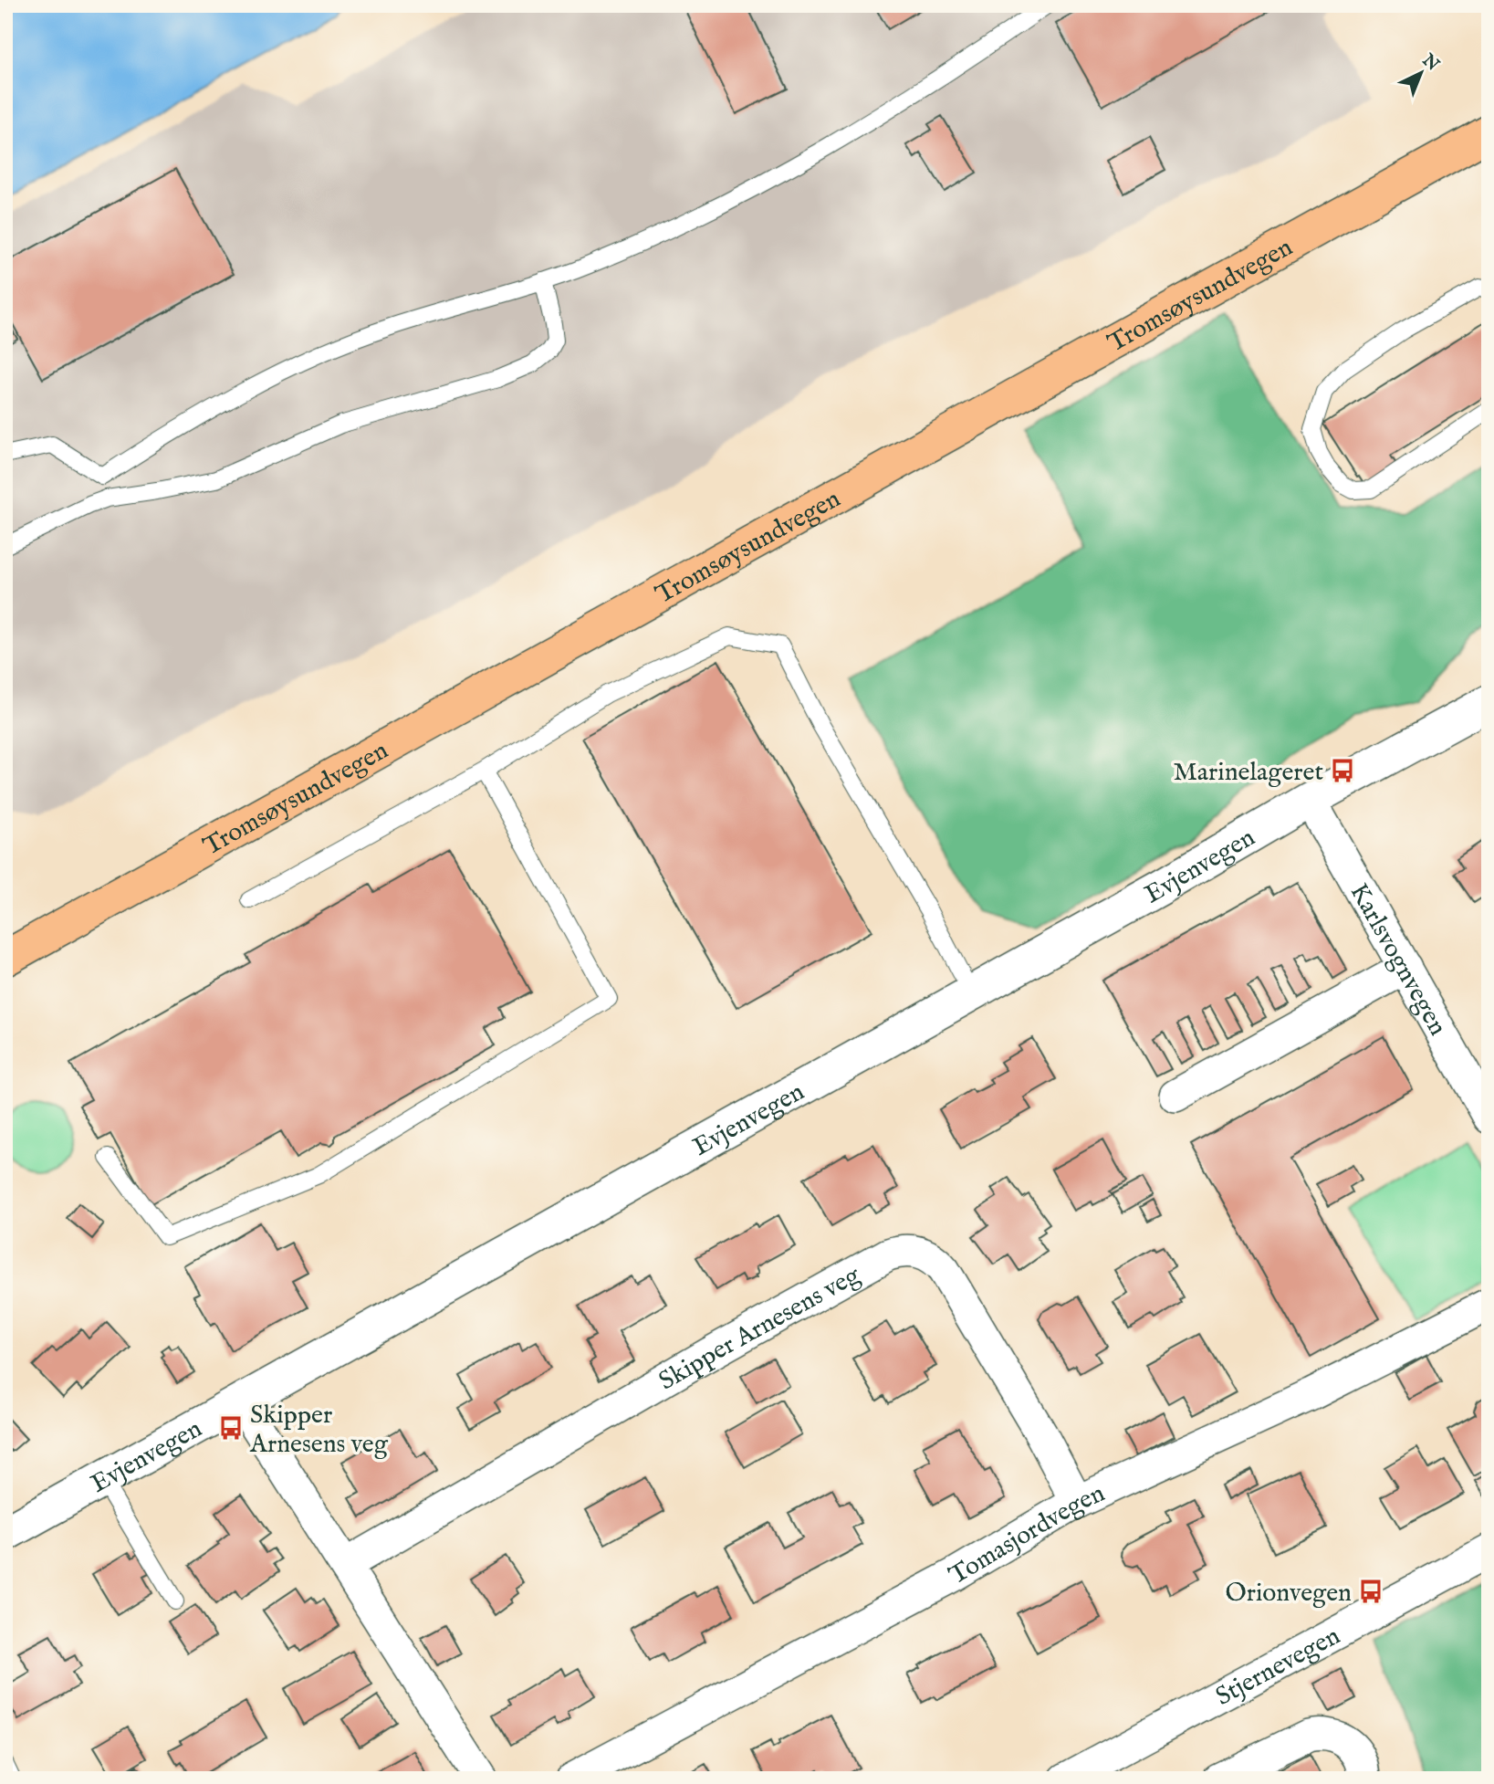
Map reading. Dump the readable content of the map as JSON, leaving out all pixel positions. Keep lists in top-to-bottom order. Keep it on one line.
{"streets":{"highway":["Tromsøysundvegen"],"street":["Evjenvegen","Karlsvognvegen","Skipper Arnesens veg","Tomasjordvegen","Stjernevegen"]},"crossings":[["Evjenvegen","Karlsvognvegen"],["Skipper Arnesens veg","Tomasjordvegen"]],"places":{"bus stop":["Marinelageret","Skipper Arnesens veg","Orionvegen"]},"north":"top right"}
